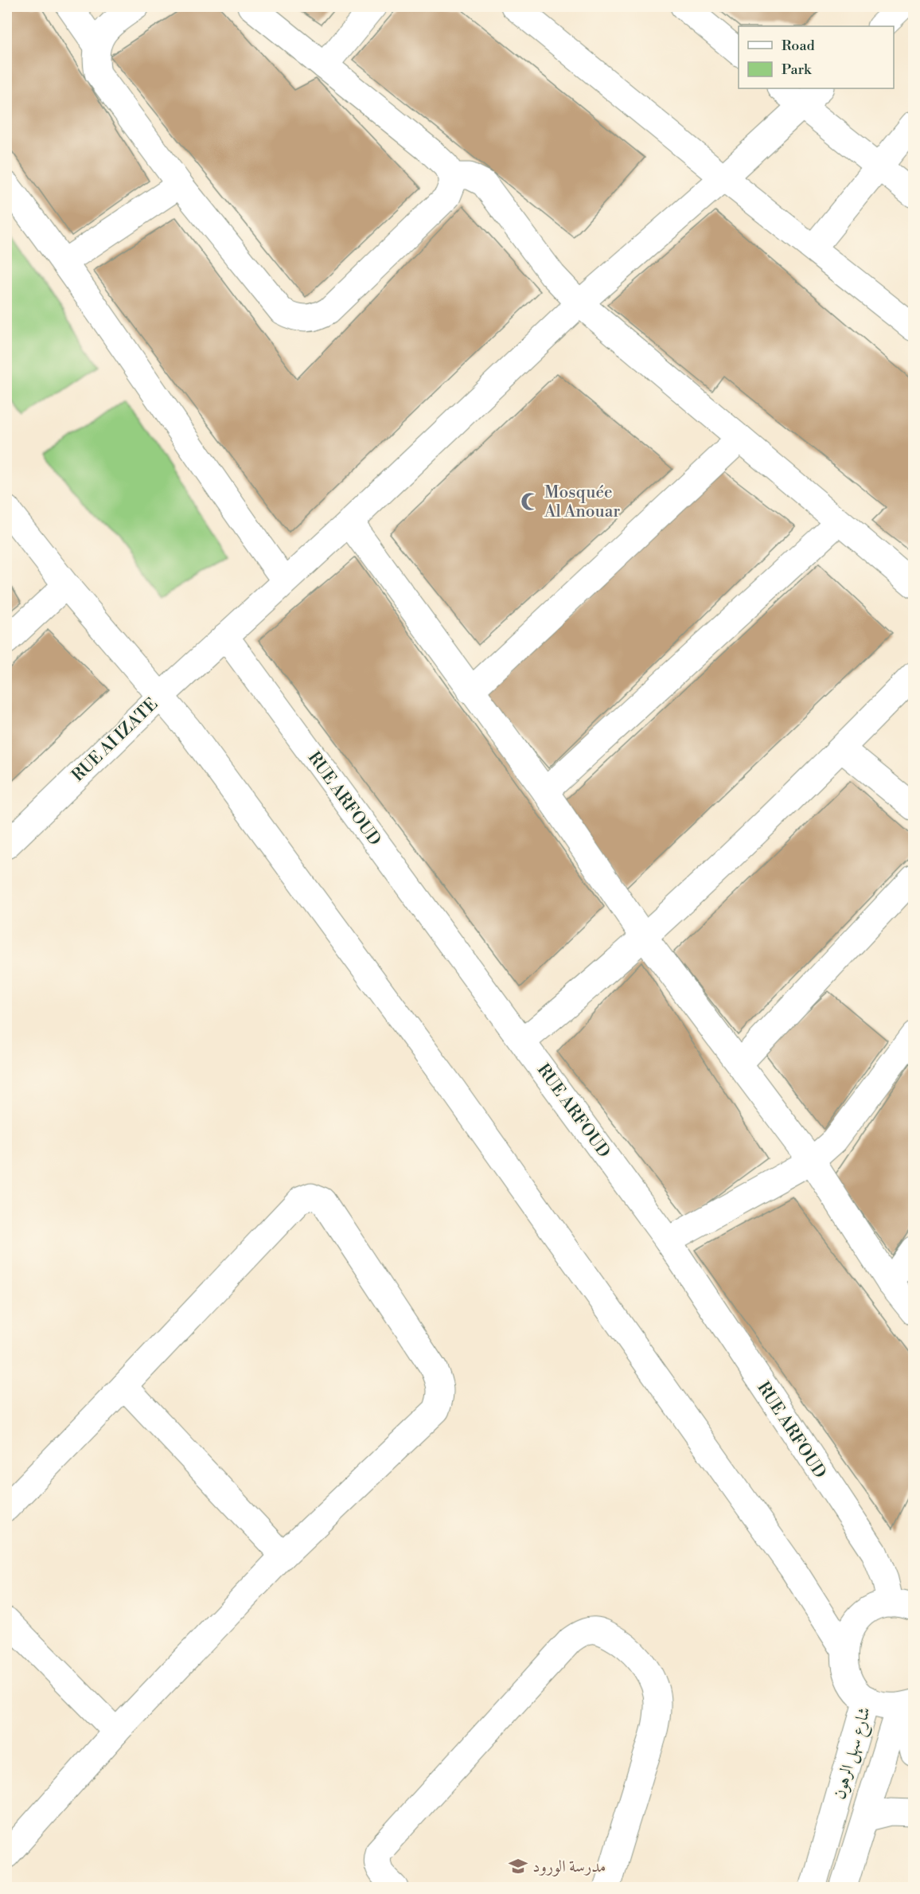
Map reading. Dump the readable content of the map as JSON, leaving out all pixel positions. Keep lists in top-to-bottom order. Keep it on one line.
{"streets":{"street":["RUE AI IZATE","RUE ARFOUD","شارع سهل الرهون"]},"crossings":[["RUE AI IZATE","RUE ARFOUD"]],"places":{"mosque":["Mosquée Al Anouar"],"school or university":["مدرسة الورود"]},"legend":["Road","Park"]}
